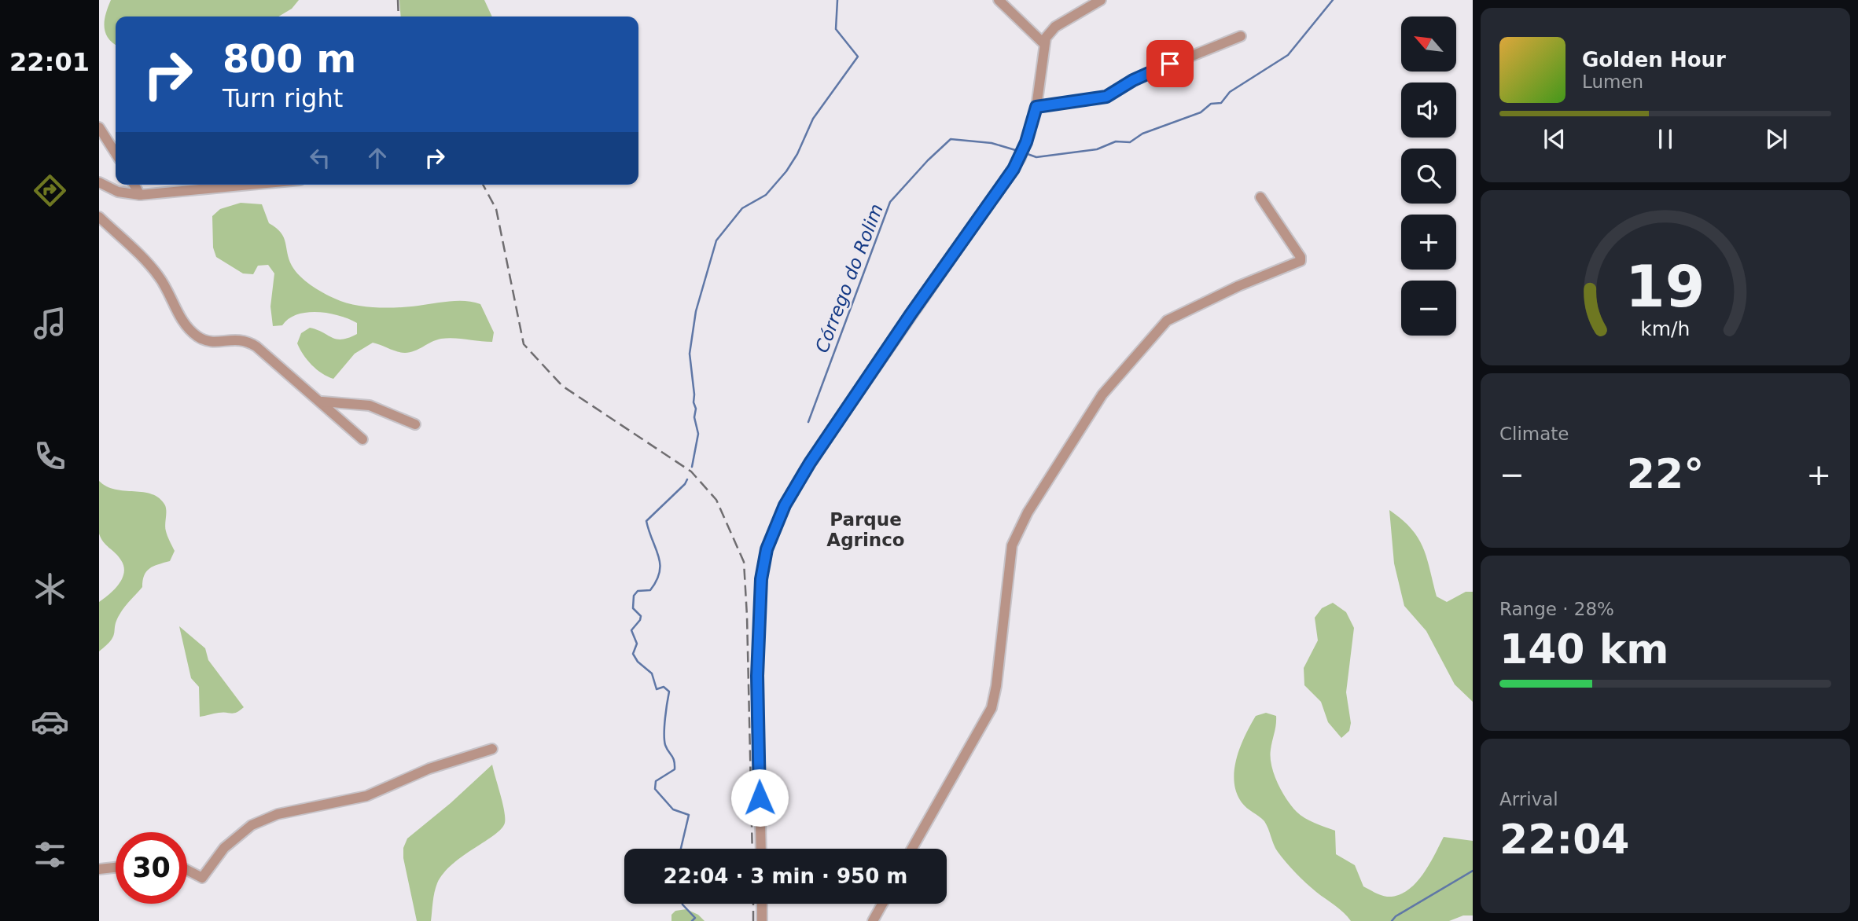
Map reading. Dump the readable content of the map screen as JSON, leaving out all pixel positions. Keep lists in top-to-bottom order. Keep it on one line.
{"districts":["Parque Agrinco"],"water":["Córrego do Rolim"],"north":"top left","page":{"tabs":"22:01","map_buttons":["+","−"],"turn":["800 m","Turn right"],"song":["Golden Hour","Lumen"],"tile":["Climate",["Range · 28%","140 km"],["Arrival","22:04"]],"heat":["−","22°","+"],"limit":"30","trip":"22:04 · 3 min · 950 m","gauge":["19","km/h"]}}
